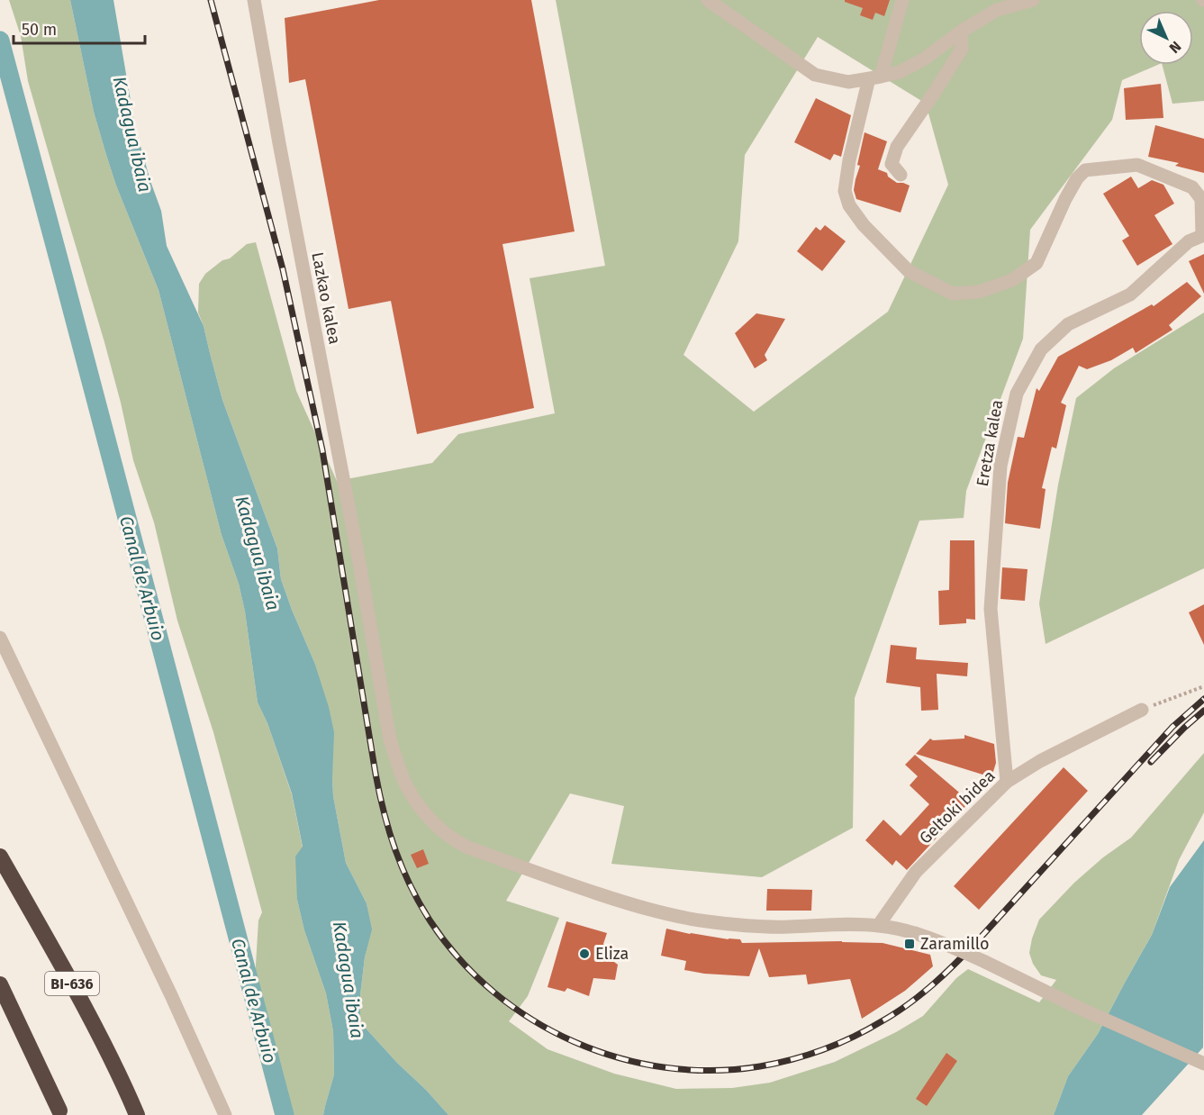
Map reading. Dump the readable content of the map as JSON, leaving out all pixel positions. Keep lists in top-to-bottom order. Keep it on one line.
{"streets":{"highway":["BI-636"],"street":["Lazkao kalea","Eretza kalea","Geltoki bidea"]},"crossings":[["Lazkao kalea","Geltoki bidea"],["Eretza kalea","Geltoki bidea"]],"water":["Kadagua ibaia","Canal de Arbuio"],"places":{"transit":["Zaramillo"],"other":["Eliza"]},"scale_bar":"50 m","north":"bottom right"}
